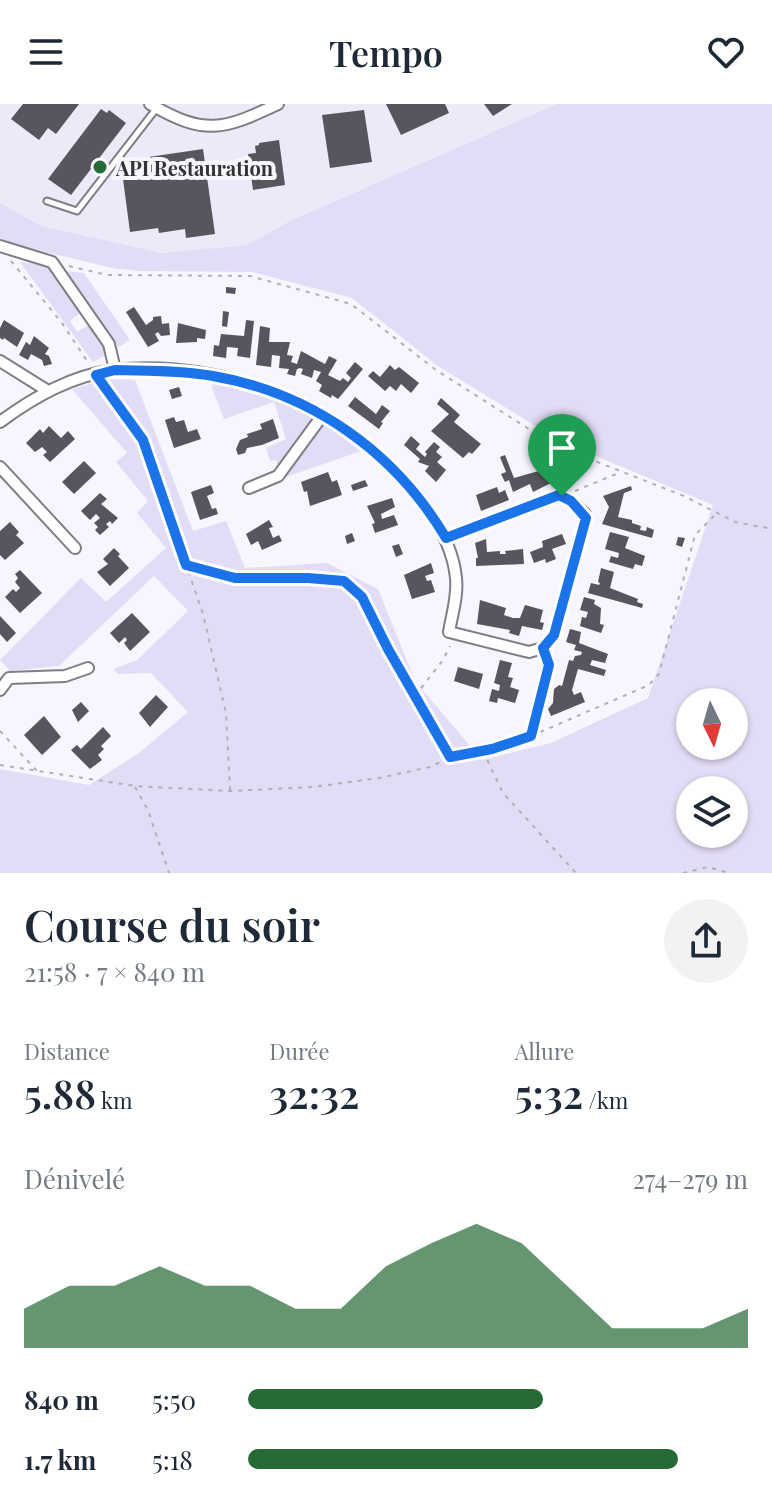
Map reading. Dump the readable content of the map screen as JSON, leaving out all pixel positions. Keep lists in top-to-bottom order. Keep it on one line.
{"places":["API Restauration"],"north":"bottom","page":{"header":"Tempo","heading":["Course du soir","21:58 · 7 × 840 m"],"stats":[["Distance","5.88 km"],["Durée","32:32"],["Allure","5:32 /km"]],"chart":["Dénivelé","274–279 m"],"list":[{"name":"840 m","note":"5:50"},{"name":"1.7 km","note":"5:18"}]}}
